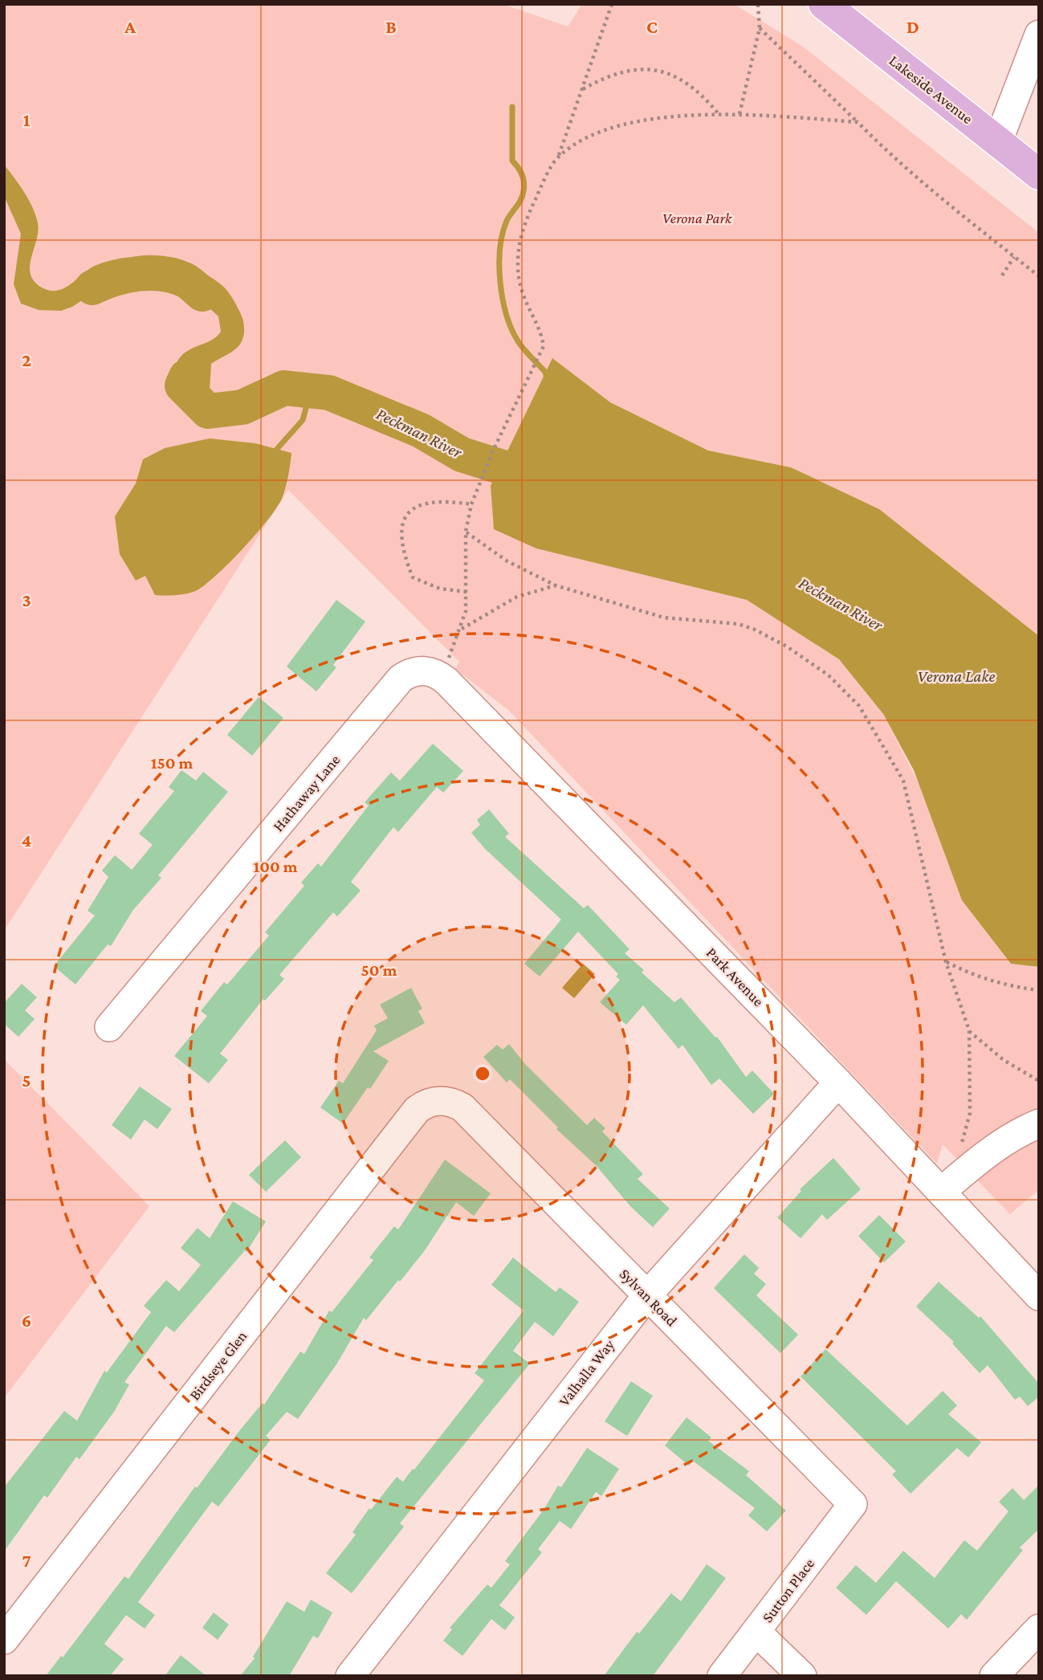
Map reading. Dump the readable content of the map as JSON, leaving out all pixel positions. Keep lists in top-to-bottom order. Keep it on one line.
{"streets":{"main road":["Lakeside Avenue"],"street":["Hathaway Lane","Park Avenue","Sylvan Road","Birdseye Glen","Valhalla Way","Sutton Place"]},"crossings":[["Hathaway Lane","Park Avenue"],["Park Avenue","Valhalla Way"],["Sylvan Road","Birdseye Glen"],["Sylvan Road","Valhalla Way"],["Sylvan Road","Sutton Place"]],"water":["Peckman River","Verona Lake"],"parks":["Verona Park"],"grid":{"columns":["A","B","C","D"],"rows":["1","2","3","4","5","6","7"]},"rings":["150 m","100 m","50 m"]}
